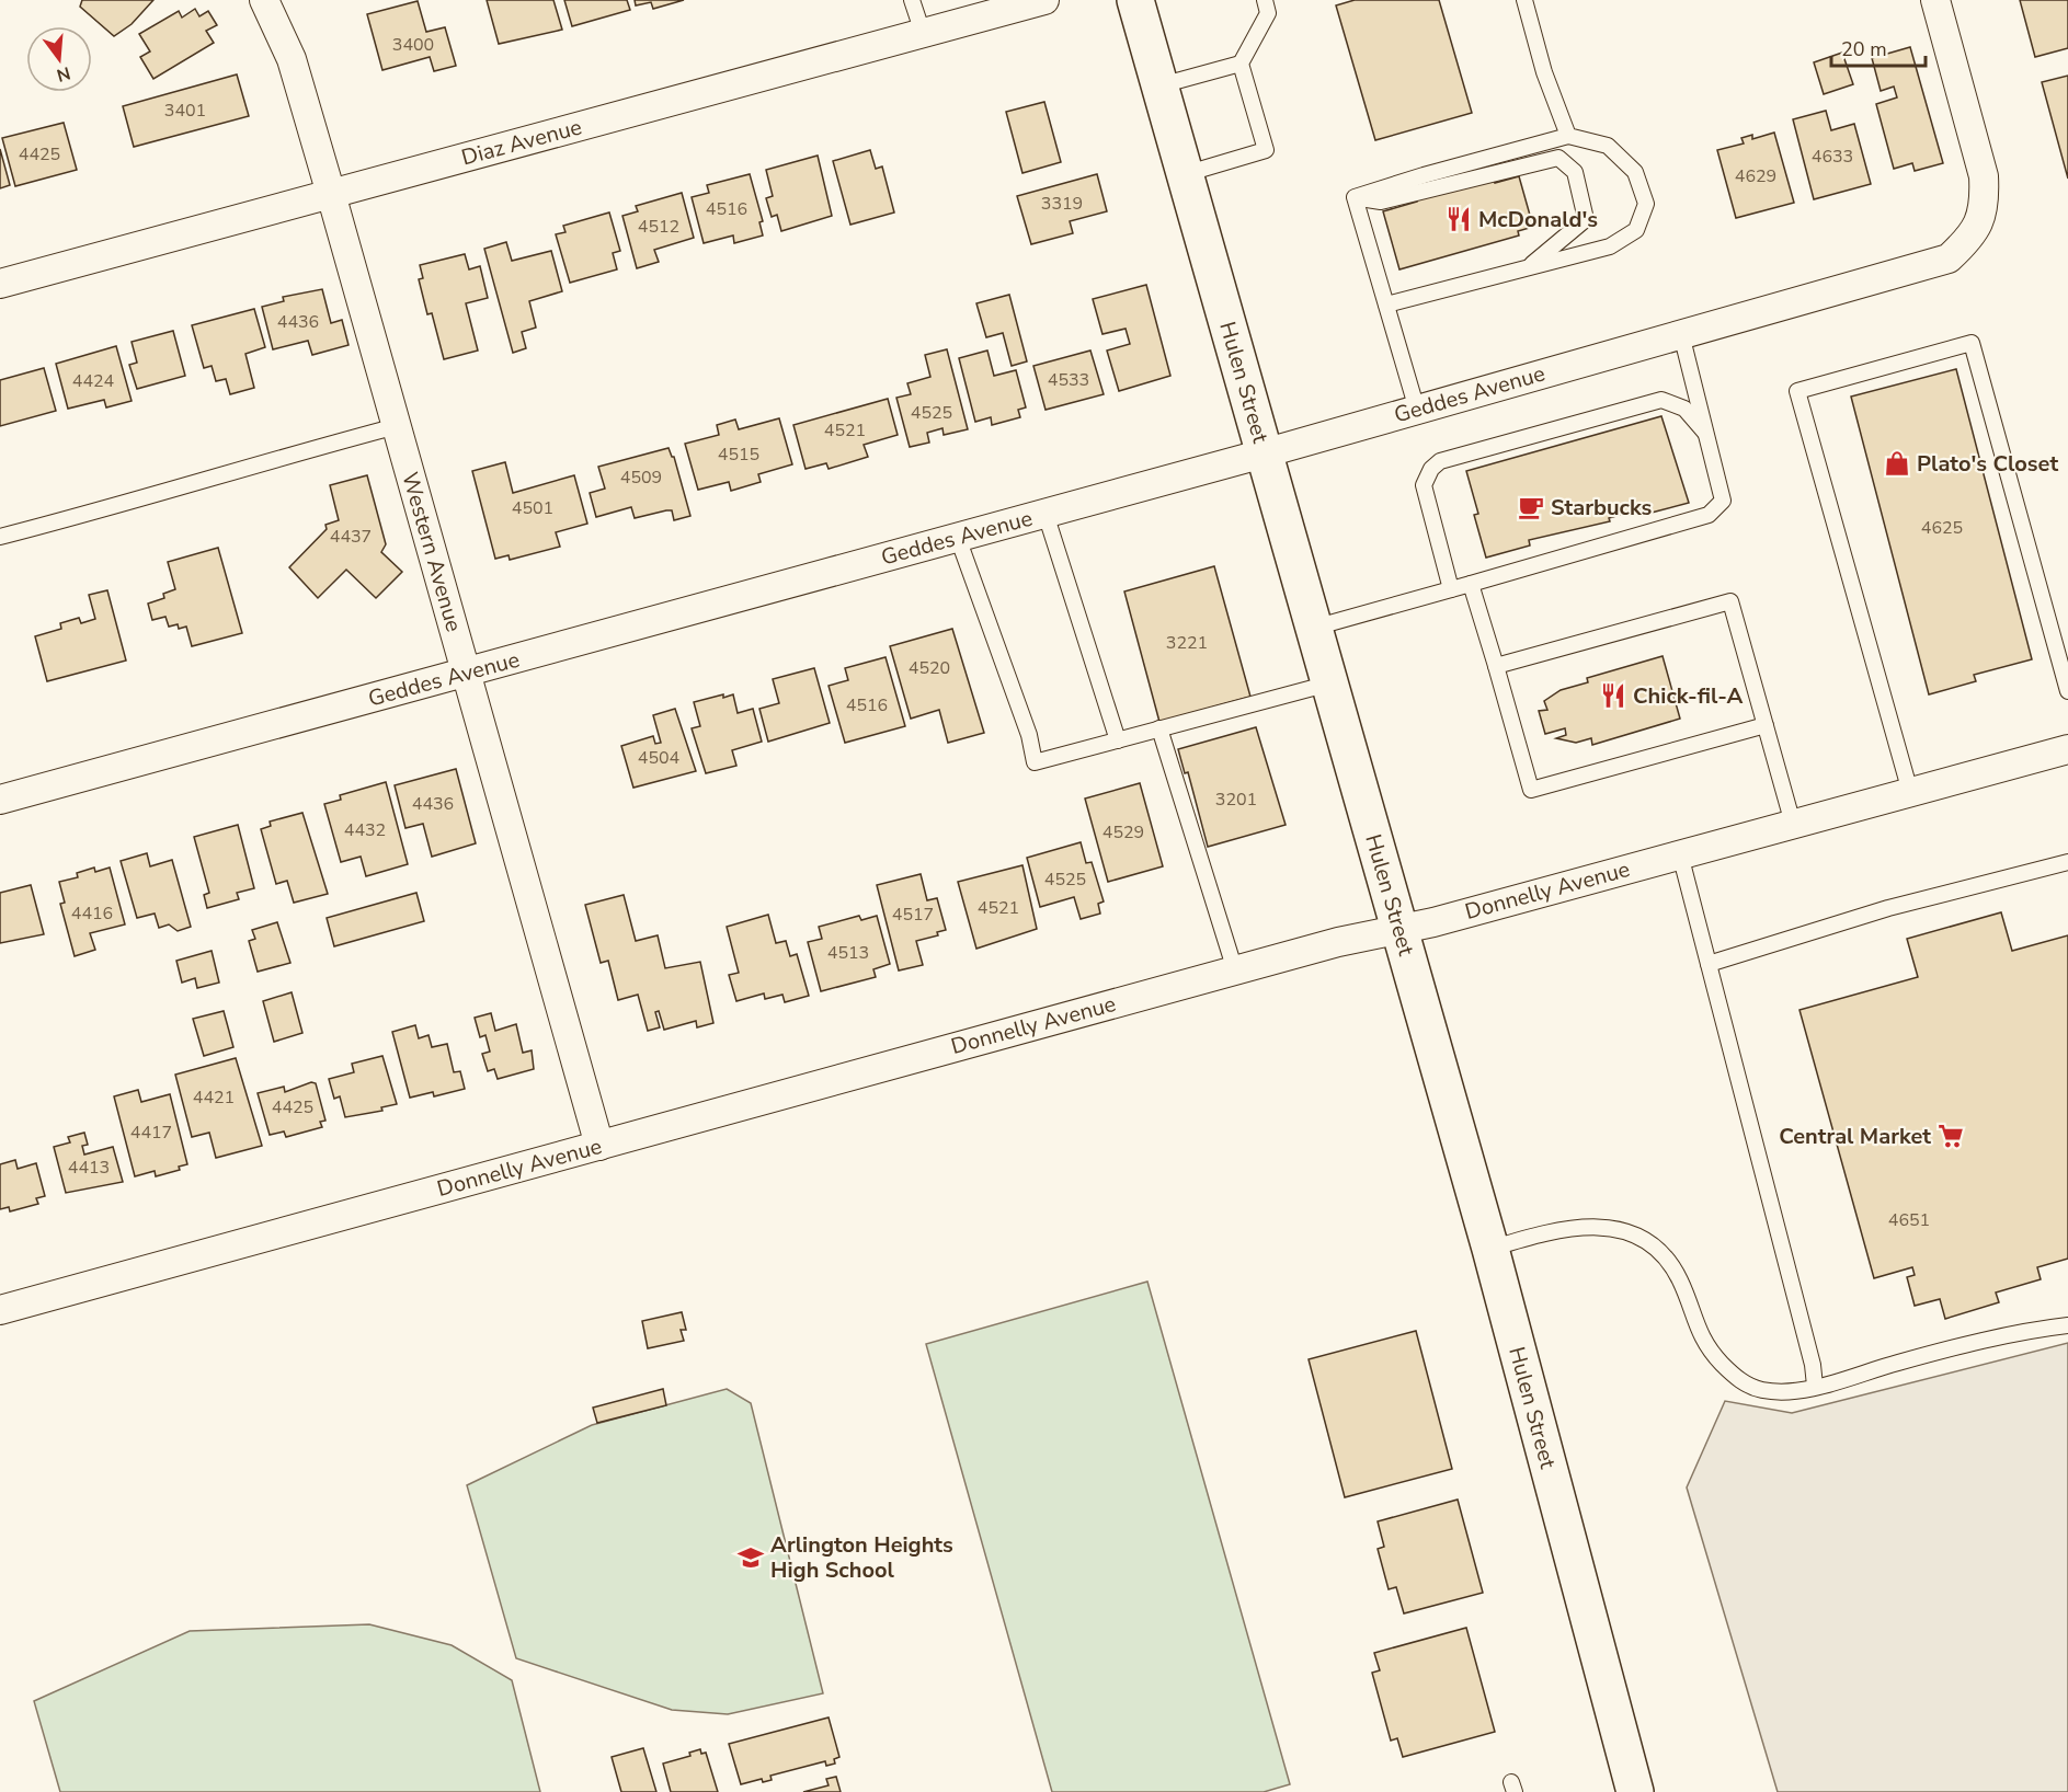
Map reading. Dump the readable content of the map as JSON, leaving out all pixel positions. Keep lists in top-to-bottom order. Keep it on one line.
{"streets":{"main road":["Hulen Street"],"street":["Diaz Avenue","Geddes Avenue","Western Avenue","Donnelly Avenue"]},"crossings":[["Diaz Avenue","Western Avenue"],["Hulen Street","Geddes Avenue"],["Hulen Street","Donnelly Avenue"],["Geddes Avenue","Western Avenue"],["Western Avenue","Donnelly Avenue"]],"places":{"restaurant":["McDonald's","Chick-fil-A"],"shop":["Plato's Closet"],"cafe":["Starbucks"],"supermarket":["Central Market"],"school or university":["Arlington Heights High School"]},"house_numbers":["3400","3401","4425","4633","4629","3319","4516","4512","4436","4533","4424","4525","4521","4515","4509","4501","4625","4437","3221","4520","4516","4504","3201","4436","4432","4529","4525","4521","4416","4517","4513","4421","4425","4417","4413","4651"],"scale_bar":"20 m","north":"bottom"}
